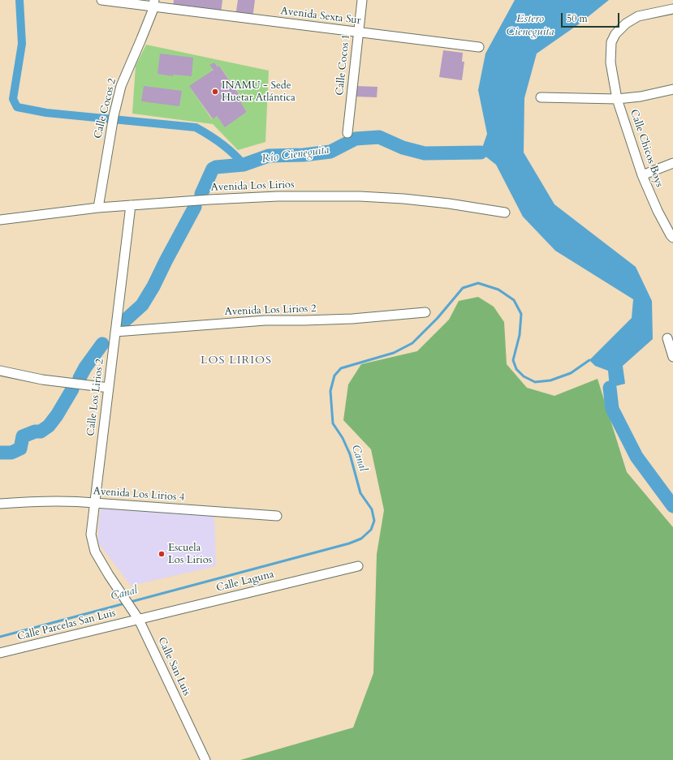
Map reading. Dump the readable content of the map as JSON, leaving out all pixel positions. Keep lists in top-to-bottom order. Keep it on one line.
{"streets":{"street":["Avenida Sexta Sur","Calle Cocos 1","Calle Cocos 2","Calle Chicos Boys","Avenida Los Lirios","Avenida Los Lirios 2","Calle Los Lirios 2","Avenida Los Lirios 4","Calle Laguna","Calle Parcelas San Luis","Calle San Luis"]},"crossings":[["Avenida Sexta Sur","Calle Cocos 1"],["Avenida Sexta Sur","Calle Cocos 2"],["Calle Cocos 2","Avenida Los Lirios"],["Avenida Los Lirios","Calle Los Lirios 2"],["Avenida Los Lirios 2","Calle Los Lirios 2"],["Calle Los Lirios 2","Avenida Los Lirios 4"],["Calle Los Lirios 2","Calle San Luis"],["Calle Laguna","Calle Parcelas San Luis"],["Calle Laguna","Calle San Luis"],["Calle Parcelas San Luis","Calle San Luis"]],"districts":["LOS LIRIOS"],"water":["Estero Cieneguita","Río Cieneguita","Canal"],"places":["INAMU - Sede Huetar Atlántica","Escuela Los Lirios"],"scale_bar":"50 m"}
